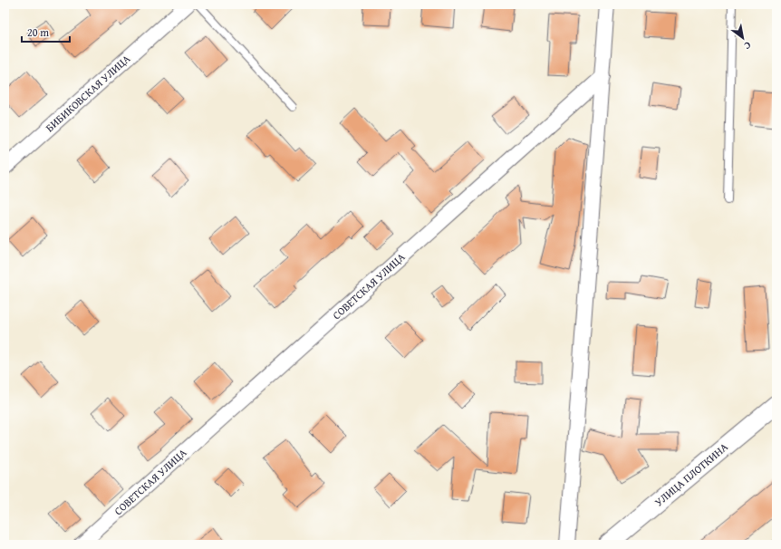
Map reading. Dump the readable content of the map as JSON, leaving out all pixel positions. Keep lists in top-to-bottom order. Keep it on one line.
{"streets":{"street":["БИБИКОВСКАЯ УЛИЦА","СОВЕТСКАЯ УЛИЦА","УЛИЦА ПЛОТКИНА"]},"scale_bar":"20 m","north":"bottom right"}
